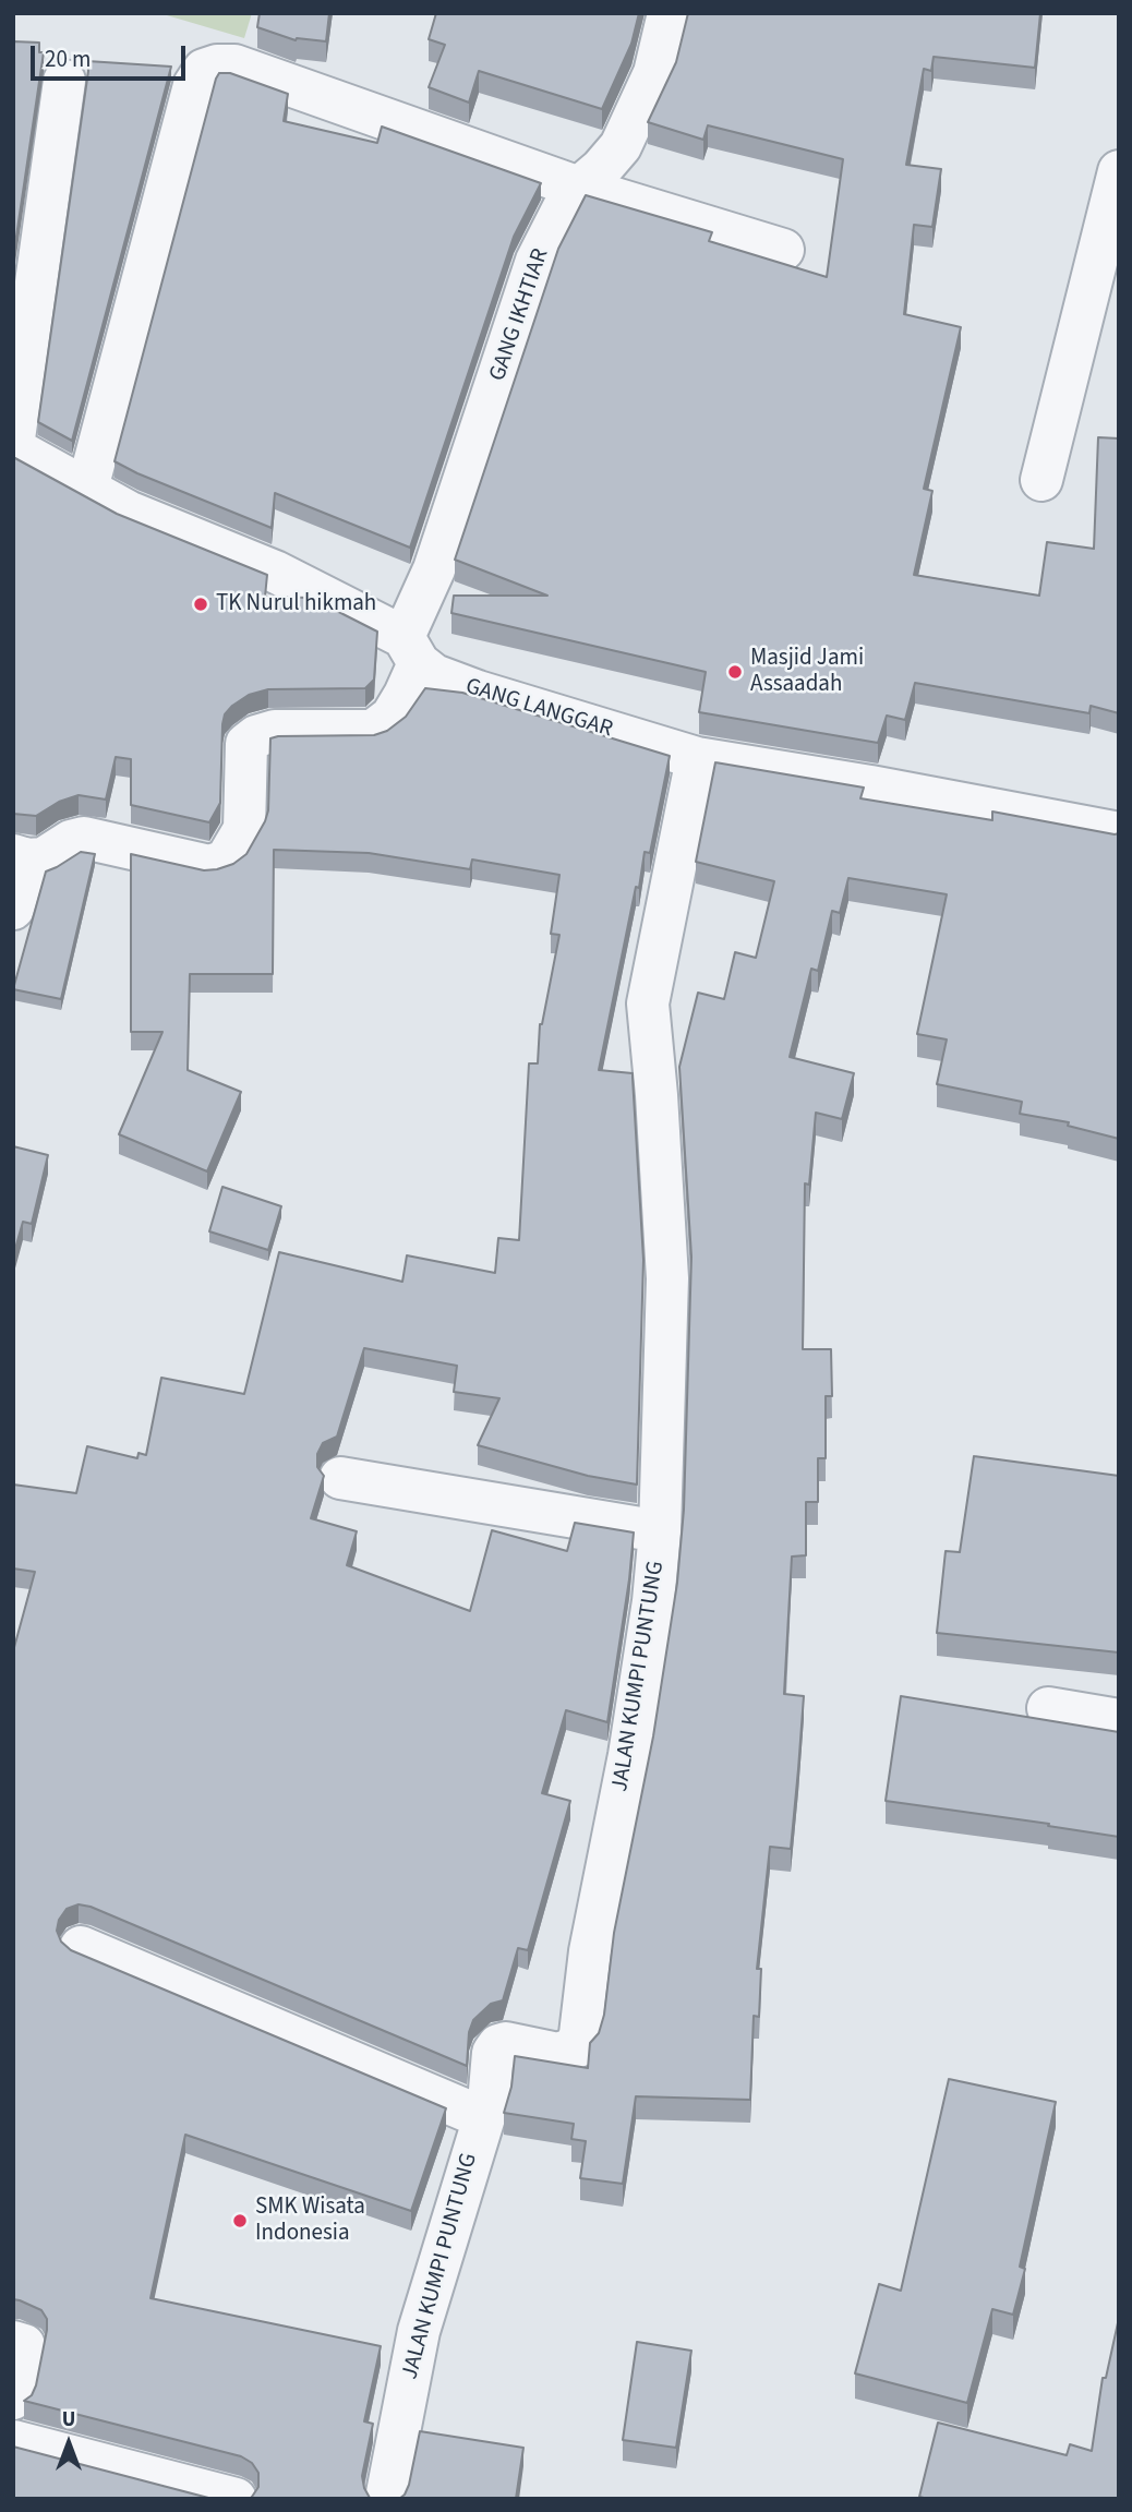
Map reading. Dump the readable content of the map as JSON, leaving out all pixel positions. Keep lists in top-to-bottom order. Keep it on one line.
{"streets":{"street":["GANG IKHTIAR","GANG LANGGAR","JALAN KUMPI PUNTUNG"]},"crossings":[["GANG IKHTIAR","GANG LANGGAR"],["GANG LANGGAR","JALAN KUMPI PUNTUNG"]],"places":["TK Nurul hikmah","Masjid Jami Assaadah","SMK Wisata Indonesia"],"scale_bar":"20 m","north":"top"}
